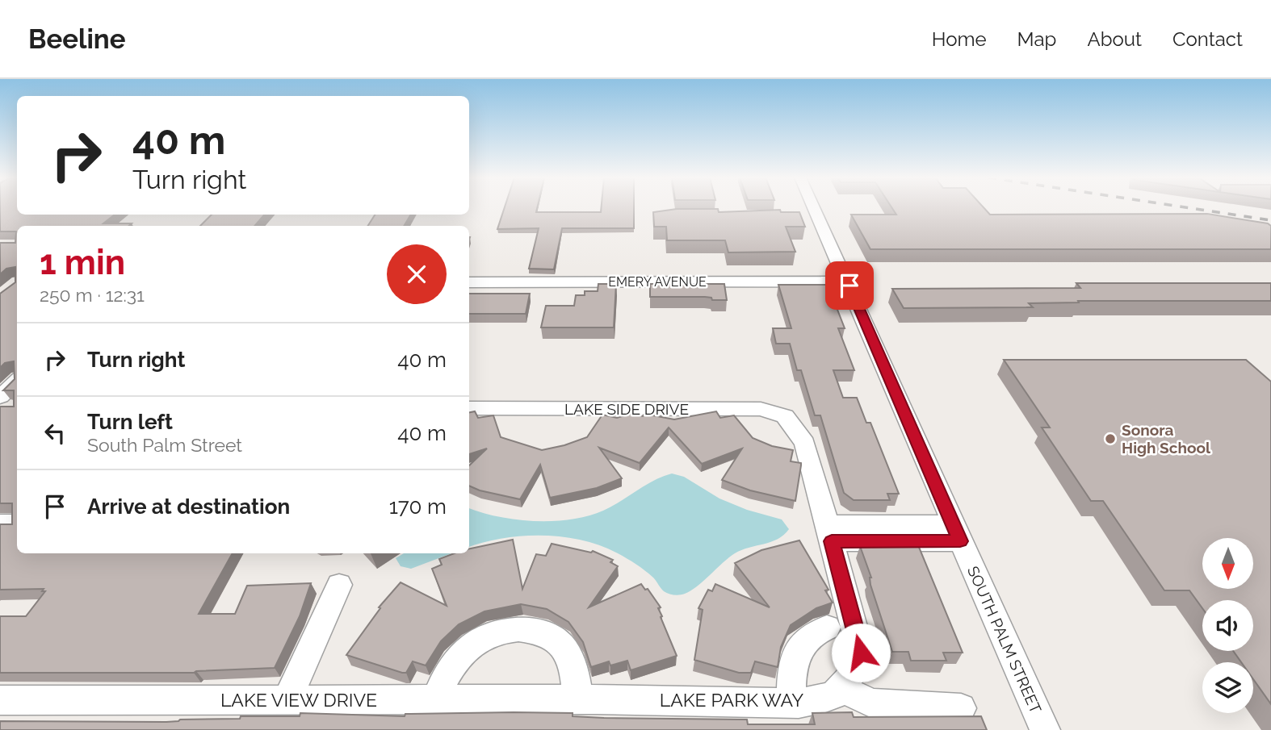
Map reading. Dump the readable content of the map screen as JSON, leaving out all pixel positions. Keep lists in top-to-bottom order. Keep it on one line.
{"streets":{"street":["EMERY AVENUE","LAKE SIDE DRIVE","SOUTH PALM STREET","LAKE VIEW DRIVE","LAKE PARK WAY"]},"crossings":[["EMERY AVENUE","SOUTH PALM STREET"],["LAKE VIEW DRIVE","LAKE PARK WAY"]],"places":["Sonora High School"],"north":"bottom","page":{"header":"Beeline","nav":["Home","Map","About","Contact"],"turn":["40 m","Turn right"],"heading":["1 min","250 m · 12:31"],"list":[{"name":"Turn right","value":"40 m"},{"name":"Turn left","note":"South Palm Street","value":"40 m"},{"name":"Arrive at destination","value":"170 m"}]}}
